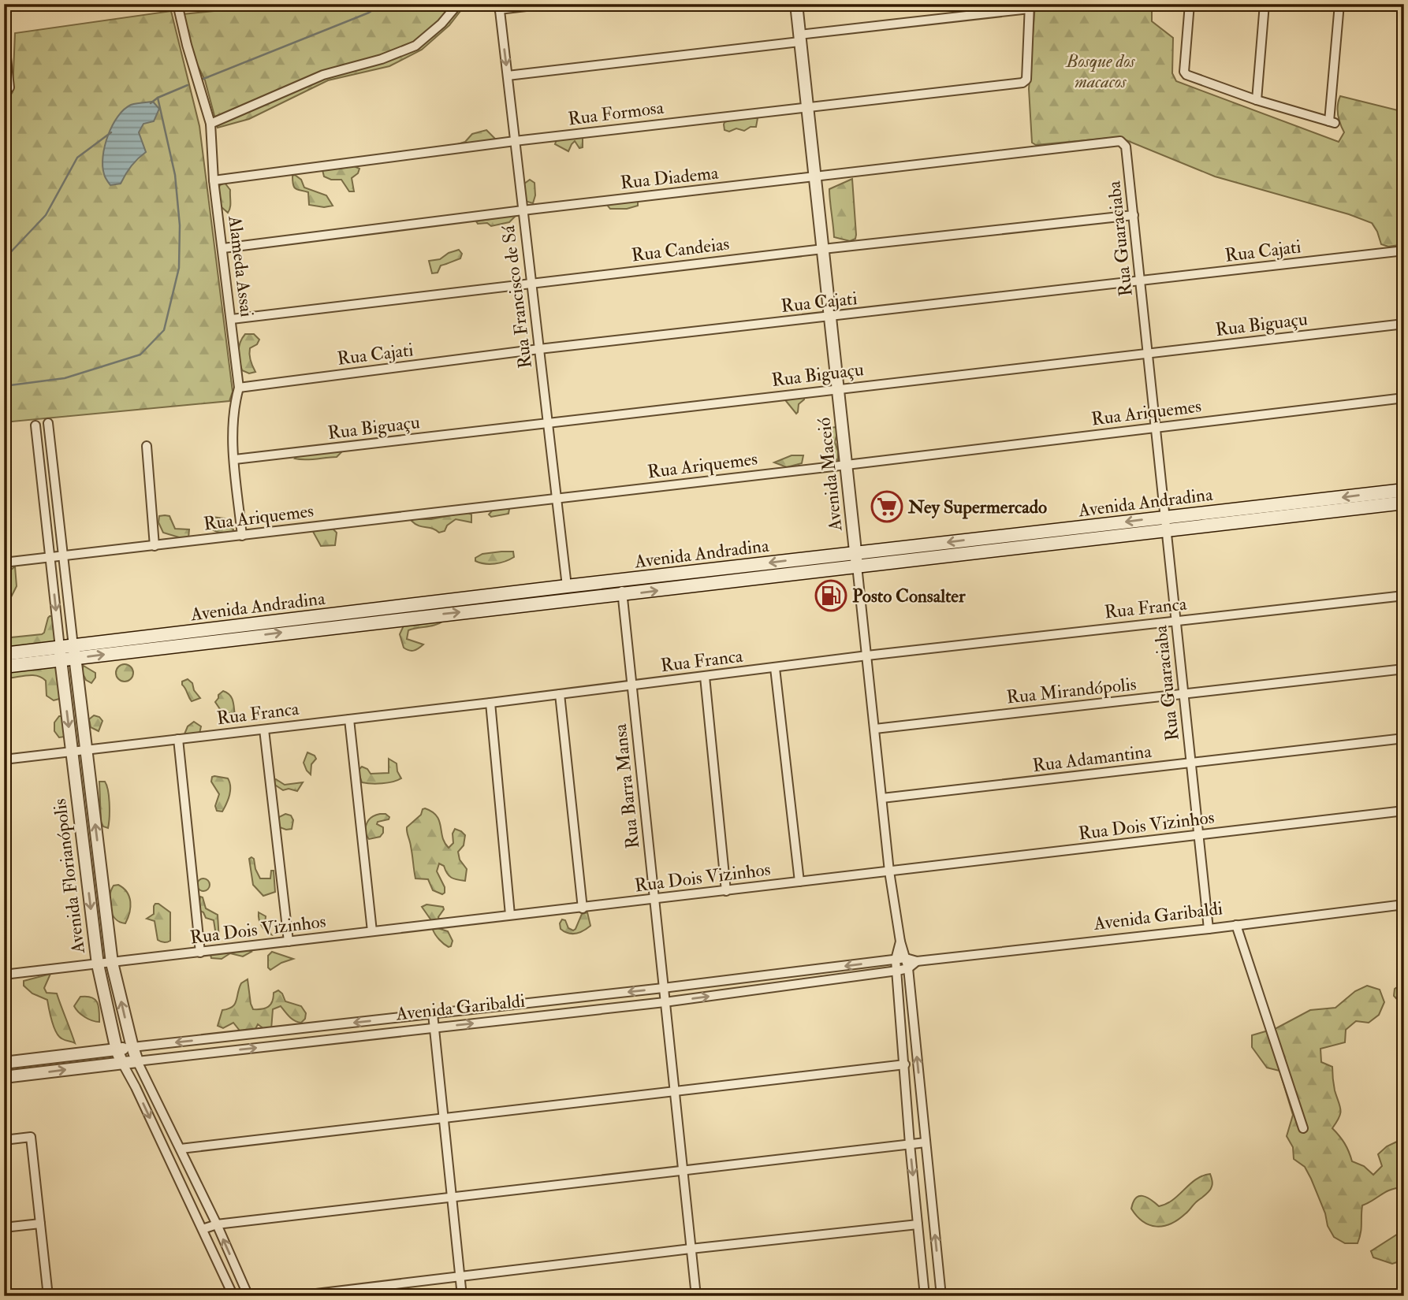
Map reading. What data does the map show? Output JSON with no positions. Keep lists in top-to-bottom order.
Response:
{
  "streets": {
    "main road": ["Avenida Andradina"],
    "street": [
      "Rua Formosa",
      "Rua Diadema",
      "Rua Guaraciaba",
      "Rua Candeias",
      "Rua Cajati",
      "Alameda Assai",
      "Rua Francisco de Sá",
      "Rua Biguaçu",
      "Rua Ariquemes",
      "Avenida Maceió",
      "Rua Franca",
      "Rua Mirandópolis",
      "Rua Adamantina",
      "Rua Barra Mansa",
      "Rua Dois Vizinhos",
      "Avenida Florianópolis",
      "Avenida Garibaldi"
    ]
  },
  "crossings": [
    ["Rua Formosa", "Alameda Assai"],
    ["Rua Formosa", "Rua Francisco de Sá"],
    ["Rua Formosa", "Avenida Maceió"],
    ["Rua Diadema", "Rua Guaraciaba"],
    ["Rua Diadema", "Alameda Assai"],
    ["Rua Diadema", "Rua Francisco de Sá"],
    ["Rua Diadema", "Avenida Maceió"],
    ["Rua Guaraciaba", "Rua Candeias"],
    ["Rua Guaraciaba", "Rua Cajati"],
    ["Rua Guaraciaba", "Rua Biguaçu"],
    ["Rua Guaraciaba", "Rua Ariquemes"],
    ["Rua Guaraciaba", "Avenida Andradina"],
    ["Rua Guaraciaba", "Rua Franca"],
    ["Rua Guaraciaba", "Rua Mirandópolis"],
    ["Rua Guaraciaba", "Rua Adamantina"],
    ["Rua Guaraciaba", "Rua Dois Vizinhos"],
    ["Rua Guaraciaba", "Avenida Garibaldi"],
    ["Rua Candeias", "Alameda Assai"],
    ["Rua Candeias", "Rua Francisco de Sá"],
    ["Rua Candeias", "Avenida Maceió"],
    ["Rua Cajati", "Alameda Assai"],
    ["Rua Cajati", "Rua Francisco de Sá"],
    ["Rua Cajati", "Avenida Maceió"],
    ["Alameda Assai", "Rua Biguaçu"],
    ["Alameda Assai", "Rua Ariquemes"],
    ["Rua Francisco de Sá", "Rua Biguaçu"],
    ["Rua Francisco de Sá", "Rua Ariquemes"],
    ["Rua Francisco de Sá", "Avenida Andradina"],
    ["Rua Biguaçu", "Avenida Maceió"],
    ["Rua Ariquemes", "Avenida Maceió"],
    ["Rua Ariquemes", "Avenida Florianópolis"],
    ["Avenida Maceió", "Avenida Andradina"],
    ["Avenida Maceió", "Rua Franca"],
    ["Avenida Maceió", "Rua Mirandópolis"],
    ["Avenida Maceió", "Rua Adamantina"],
    ["Avenida Maceió", "Rua Dois Vizinhos"],
    ["Avenida Maceió", "Avenida Garibaldi"],
    ["Avenida Andradina", "Rua Barra Mansa"],
    ["Avenida Andradina", "Avenida Florianópolis"],
    ["Rua Franca", "Rua Barra Mansa"],
    ["Rua Franca", "Avenida Florianópolis"],
    ["Rua Barra Mansa", "Rua Dois Vizinhos"],
    ["Rua Barra Mansa", "Avenida Garibaldi"],
    ["Rua Dois Vizinhos", "Avenida Florianópolis"],
    ["Avenida Florianópolis", "Avenida Garibaldi"]
  ],
  "parks": ["Bosque dos macacos"],
  "places": {
    "supermarket": ["Ney Supermercado"],
    "fuel station": ["Posto Consalter"]
  }
}
